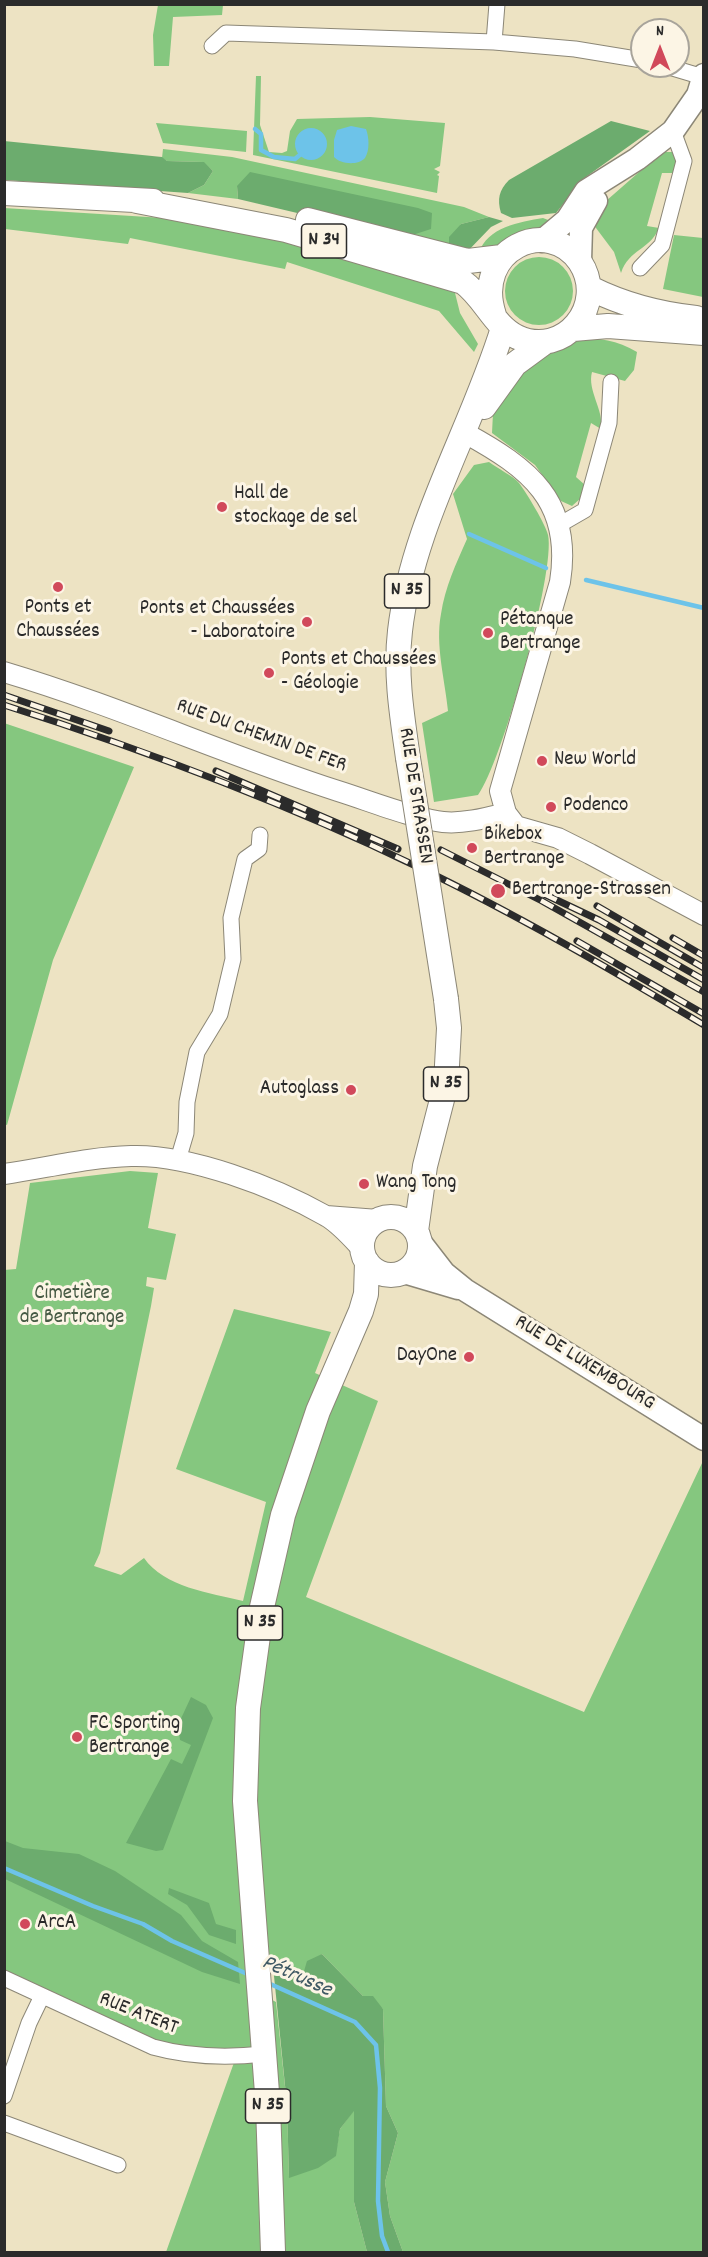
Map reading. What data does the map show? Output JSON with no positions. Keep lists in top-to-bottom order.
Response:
{
  "streets": {
    "main road": [
      "N 34",
      "N 35",
      "RUE DE STRASSEN",
      "RUE DE LUXEMBOURG"
    ],
    "street": ["RUE DU CHEMIN DE FER", "RUE ATERT"]
  },
  "crossings": [
    ["N 34", "RUE DE STRASSEN"],
    ["N 35", "RUE DE STRASSEN"],
    ["N 35", "RUE DE LUXEMBOURG"],
    ["N 35", "RUE ATERT"],
    ["RUE DE STRASSEN", "RUE DE LUXEMBOURG"]
  ],
  "water": ["Pétrusse"],
  "parks": ["Cimetière de Bertrange"],
  "places": [
    "Hall de stockage de sel",
    "Ponts et Chaussées",
    "Ponts et Chaussées - Laboratoire",
    "Pétanque Bertrange",
    "Ponts et Chaussées - Géologie",
    "New World",
    "Podenco",
    "Bikebox Bertrange",
    "Bertrange-Strassen",
    "Autoglass",
    "Wang Tong",
    "DayOne",
    "FC Sporting Bertrange",
    "ArcA"
  ],
  "north": "top"
}
